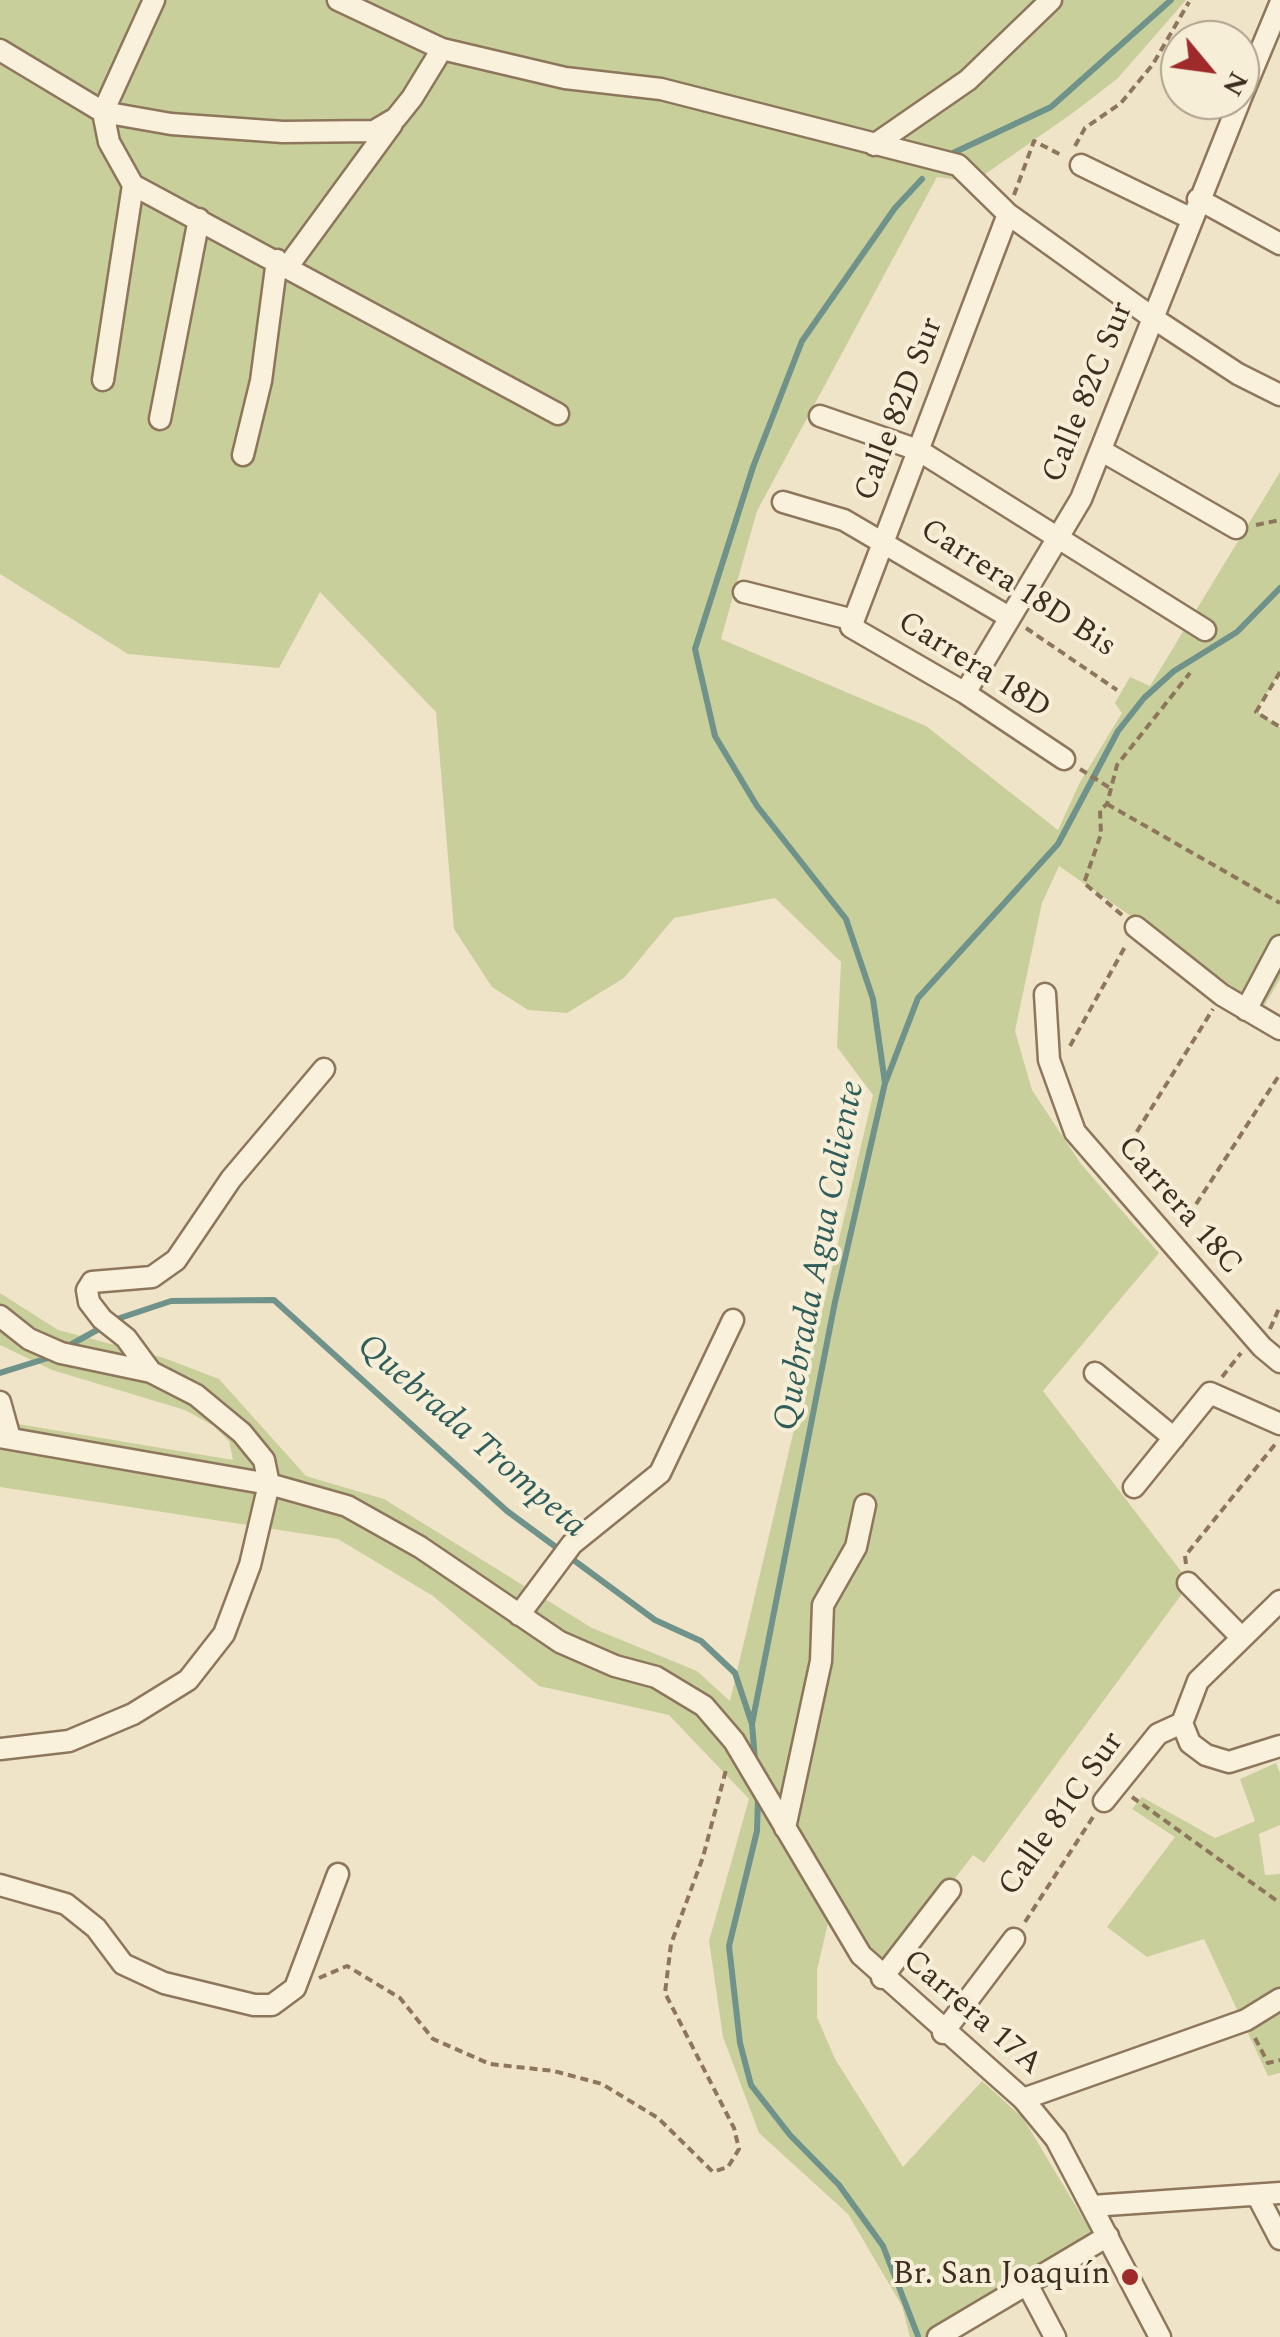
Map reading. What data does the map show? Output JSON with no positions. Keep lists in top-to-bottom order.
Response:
{
  "streets": {
    "street": [
      "Calle 82C Sur",
      "Calle 82D Sur",
      "Carrera 18D Bis",
      "Carrera 18D",
      "Carrera 18C",
      "Calle 81C Sur",
      "Carrera 17A"
    ]
  },
  "crossings": [
    ["Calle 82C Sur", "Carrera 18D Bis"],
    ["Calle 82C Sur", "Carrera 18D"],
    ["Calle 82D Sur", "Carrera 18D Bis"],
    ["Calle 82D Sur", "Carrera 18D"],
    ["Calle 81C Sur", "Carrera 17A"]
  ],
  "water": ["Quebrada Agua Caliente", "Quebrada Trompeta"],
  "places": ["Br. San Joaquín"],
  "north": "bottom right"
}
